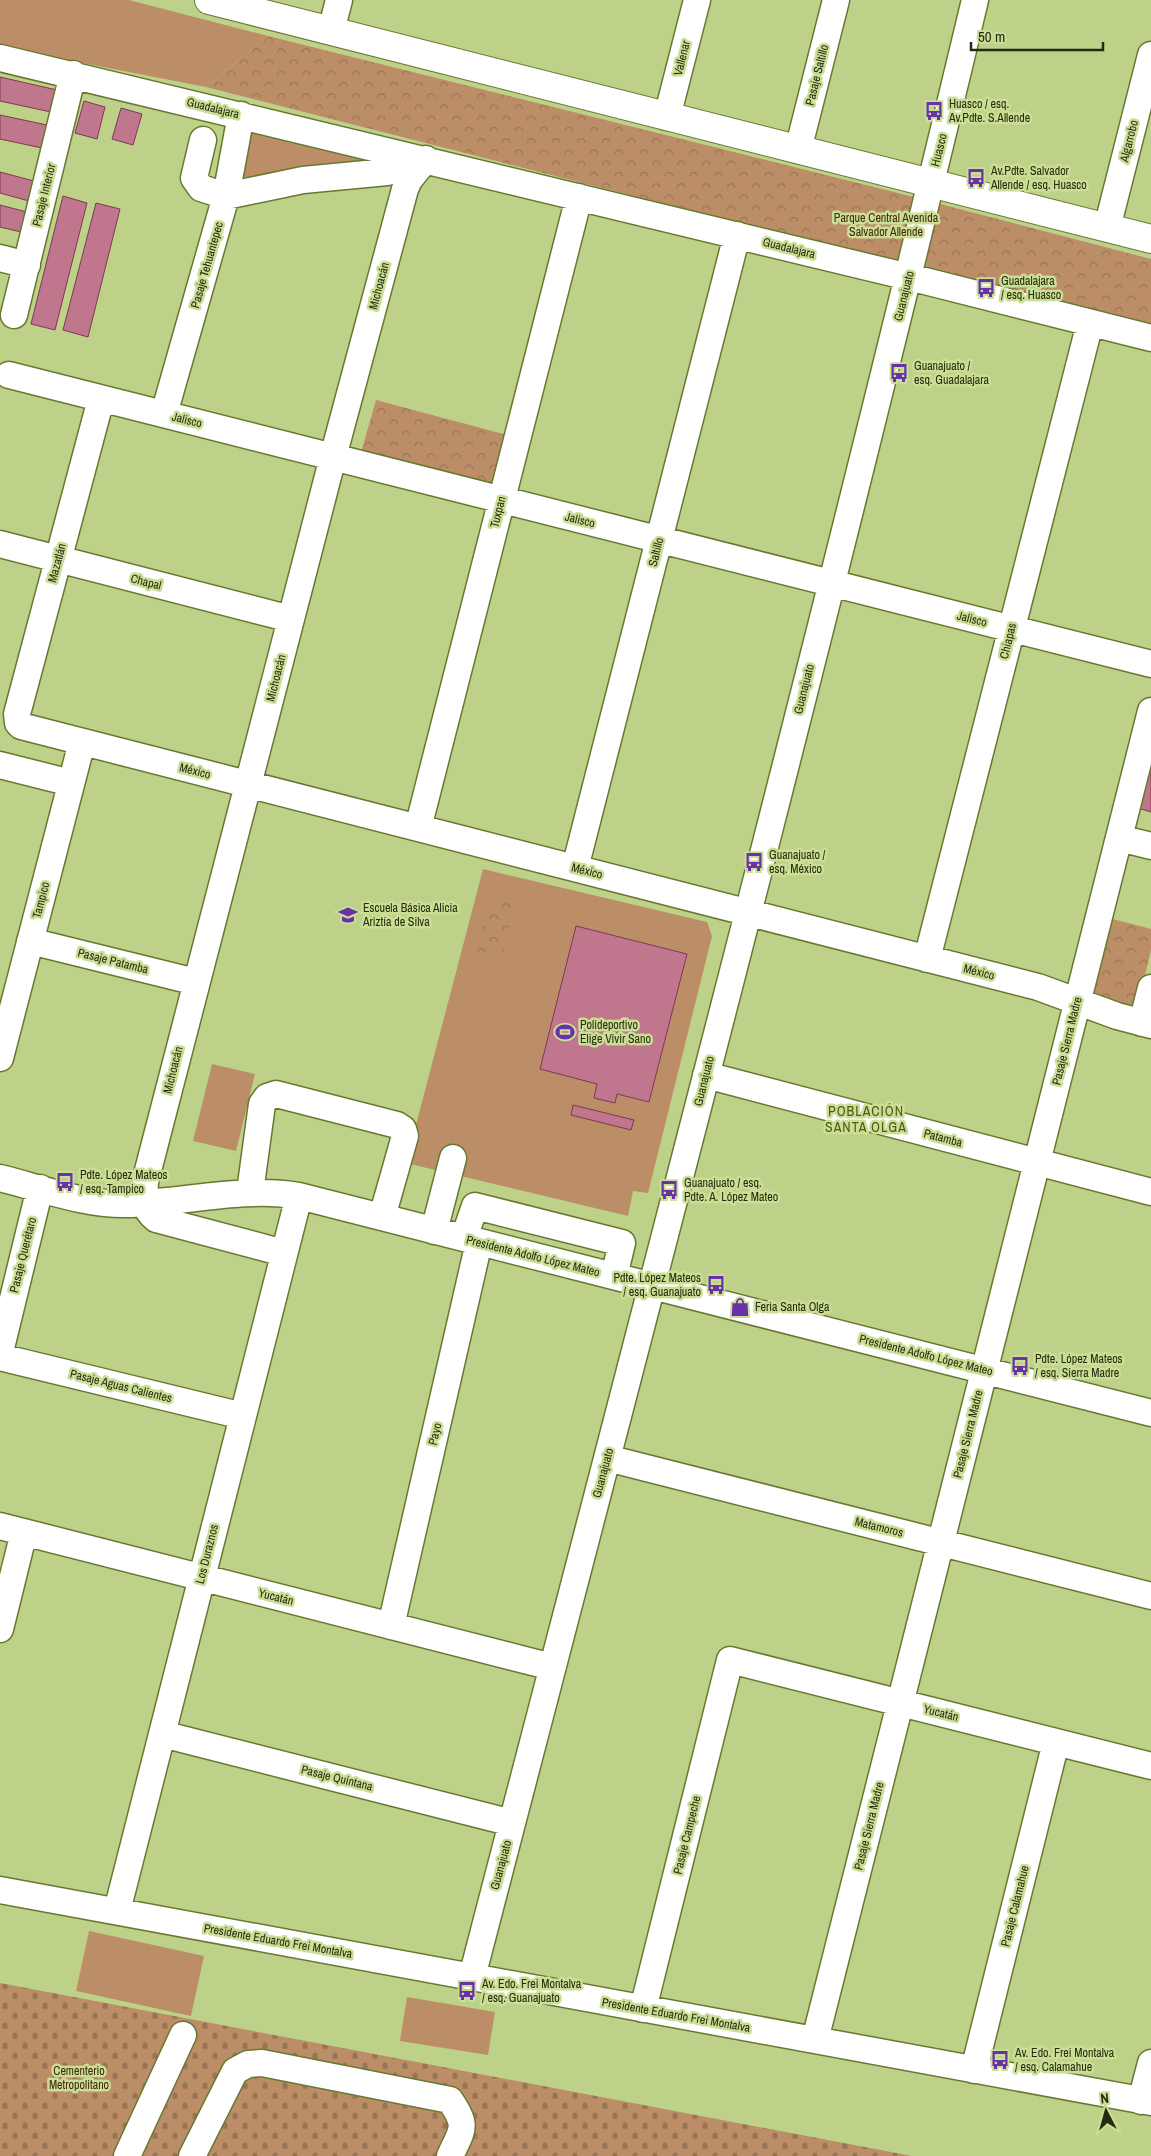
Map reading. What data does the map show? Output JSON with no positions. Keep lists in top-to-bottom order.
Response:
{
  "streets": {
    "street": [
      "Vallenar",
      "Pasaje Saltillo",
      "Guadalajara",
      "Algarrobo",
      "Huasco",
      "Pasaje Interior",
      "Pasaje Tehuantepec",
      "Michoacán",
      "Guanajuato",
      "Jalisco",
      "Tuxpan",
      "Saltillo",
      "Mazatlán",
      "Chapal",
      "Chiapas",
      "México",
      "Tampico",
      "Pasaje Patamba",
      "Pasaje Sierra Madre",
      "Patamba",
      "Pasaje Querétaro",
      "Presidente Adolfo López Mateo",
      "Pasaje Aguas Calientes",
      "Payo",
      "Matamoros",
      "Los Duraznos",
      "Yucatán",
      "Pasaje Quintana",
      "Pasaje Campeche",
      "Pasaje Calamahue",
      "Presidente Eduardo Frei Montalva"
    ]
  },
  "crossings": [
    ["Guadalajara", "Pasaje Interior"],
    ["Guadalajara", "Pasaje Tehuantepec"],
    ["Guadalajara", "Michoacán"],
    ["Guadalajara", "Guanajuato"],
    ["Guadalajara", "Tuxpan"],
    ["Guadalajara", "Saltillo"],
    ["Guadalajara", "Chiapas"],
    ["Huasco", "Guanajuato"],
    ["Pasaje Tehuantepec", "Jalisco"],
    ["Michoacán", "Jalisco"],
    ["Michoacán", "Chapal"],
    ["Michoacán", "México"],
    ["Michoacán", "Pasaje Patamba"],
    ["Michoacán", "Presidente Adolfo López Mateo"],
    ["Guanajuato", "Jalisco"],
    ["Guanajuato", "México"],
    ["Guanajuato", "Patamba"],
    ["Guanajuato", "Presidente Adolfo López Mateo"],
    ["Guanajuato", "Matamoros"],
    ["Guanajuato", "Yucatán"],
    ["Guanajuato", "Pasaje Quintana"],
    ["Guanajuato", "Presidente Eduardo Frei Montalva"],
    ["Jalisco", "Tuxpan"],
    ["Jalisco", "Saltillo"],
    ["Jalisco", "Mazatlán"],
    ["Jalisco", "Chiapas"],
    ["Tuxpan", "México"],
    ["Saltillo", "México"],
    ["Mazatlán", "Chapal"],
    ["Mazatlán", "México"],
    ["Chiapas", "México"],
    ["México", "Tampico"],
    ["México", "Pasaje Sierra Madre"],
    ["Tampico", "Pasaje Patamba"],
    ["Pasaje Sierra Madre", "Patamba"],
    ["Pasaje Sierra Madre", "Presidente Adolfo López Mateo"],
    ["Pasaje Sierra Madre", "Matamoros"],
    ["Pasaje Sierra Madre", "Yucatán"],
    ["Pasaje Sierra Madre", "Presidente Eduardo Frei Montalva"],
    ["Pasaje Querétaro", "Presidente Adolfo López Mateo"],
    ["Presidente Adolfo López Mateo", "Payo"],
    ["Presidente Adolfo López Mateo", "Los Duraznos"],
    ["Pasaje Aguas Calientes", "Los Duraznos"],
    ["Payo", "Yucatán"],
    ["Los Duraznos", "Yucatán"],
    ["Los Duraznos", "Pasaje Quintana"],
    ["Los Duraznos", "Presidente Eduardo Frei Montalva"],
    ["Yucatán", "Pasaje Campeche"],
    ["Yucatán", "Pasaje Calamahue"],
    ["Pasaje Campeche", "Presidente Eduardo Frei Montalva"],
    ["Pasaje Calamahue", "Presidente Eduardo Frei Montalva"]
  ],
  "districts": ["POBLACIÓN SANTA OLGA"],
  "parks": ["Parque Central Avenida Salvador Allende", "Cementerio Metropolitano"],
  "places": {
    "bus stop": [
      "Huasco / esq. Av.Pdte. S.Allende",
      "Av.Pdte. Salvador Allende / esq. Huasco",
      "Guadalajara / esq. Huasco",
      "Guanajuato / esq. Guadalajara",
      "Guanajuato / esq. México",
      "Pdte. López Mateos / esq. Tampico",
      "Guanajuato / esq. Pdte. A. López Mateo",
      "Pdte. López Mateos / esq. Guanajuato",
      "Pdte. López Mateos / esq. Sierra Madre",
      "Av. Edo. Frei Montalva / esq. Guanajuato",
      "Av. Edo. Frei Montalva / esq. Calamahue"
    ],
    "school or university": ["Escuela Básica Alicia Ariztía de Silva"],
    "sports": ["Polideportivo Elige Vivir Sano"],
    "shop": ["Feria Santa Olga"]
  },
  "scale_bar": "50 m",
  "north": "top"
}
